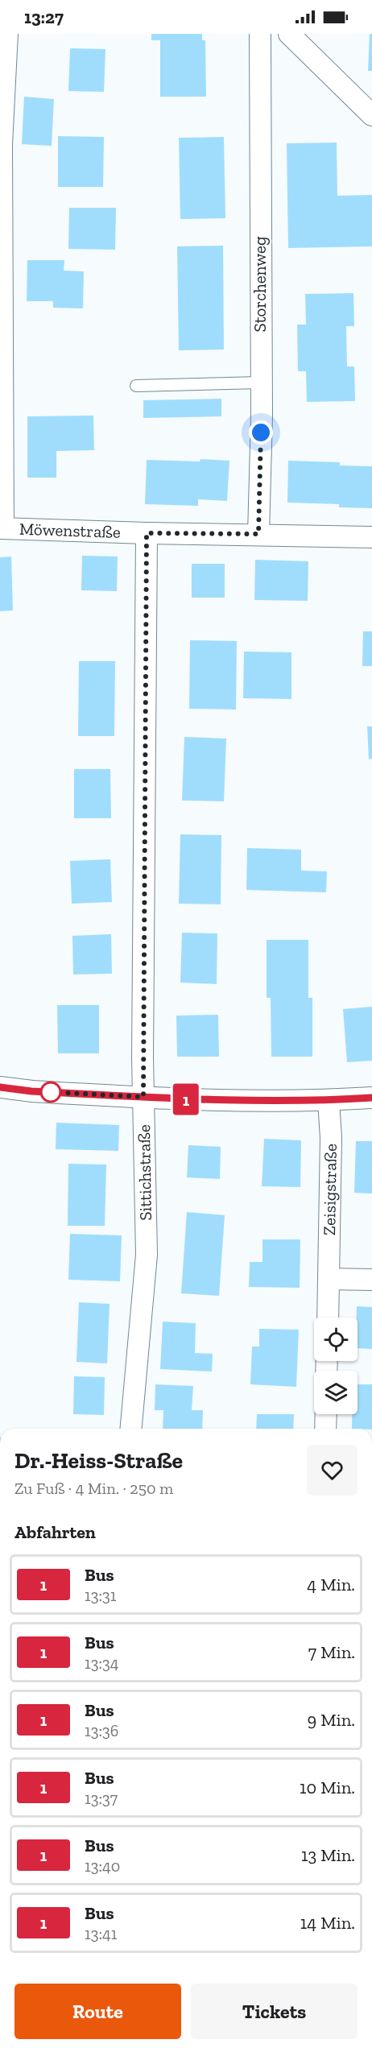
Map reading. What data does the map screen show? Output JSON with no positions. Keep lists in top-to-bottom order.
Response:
{
  "streets": {
    "street": [
      "Storchenweg",
      "Möwenstraße",
      "Sittichstraße",
      "Zeisigstraße"
    ]
  },
  "crossings": [
    ["Storchenweg", "Möwenstraße"],
    ["Möwenstraße", "Sittichstraße"]
  ],
  "lines": ["bus line 1"],
  "page": {
    "status": "13:27",
    "on_map": "1",
    "heading": [
      ["Dr.-Heiss-Straße", "Zu Fuß · 4 Min. · 250 m"],
      "Abfahrten"
    ],
    "list": [
      {
        "mark": "1",
        "name": "Bus",
        "note": "13:31",
        "value": "4 Min."
      },
      {
        "mark": "1",
        "name": "Bus",
        "note": "13:34",
        "value": "7 Min."
      },
      {
        "mark": "1",
        "name": "Bus",
        "note": "13:36",
        "value": "9 Min."
      },
      {
        "mark": "1",
        "name": "Bus",
        "note": "13:37",
        "value": "10 Min."
      },
      {
        "mark": "1",
        "name": "Bus",
        "note": "13:40",
        "value": "13 Min."
      },
      {
        "mark": "1",
        "name": "Bus",
        "note": "13:41",
        "value": "14 Min."
      }
    ],
    "buttons": ["Route", "Tickets"]
  }
}
